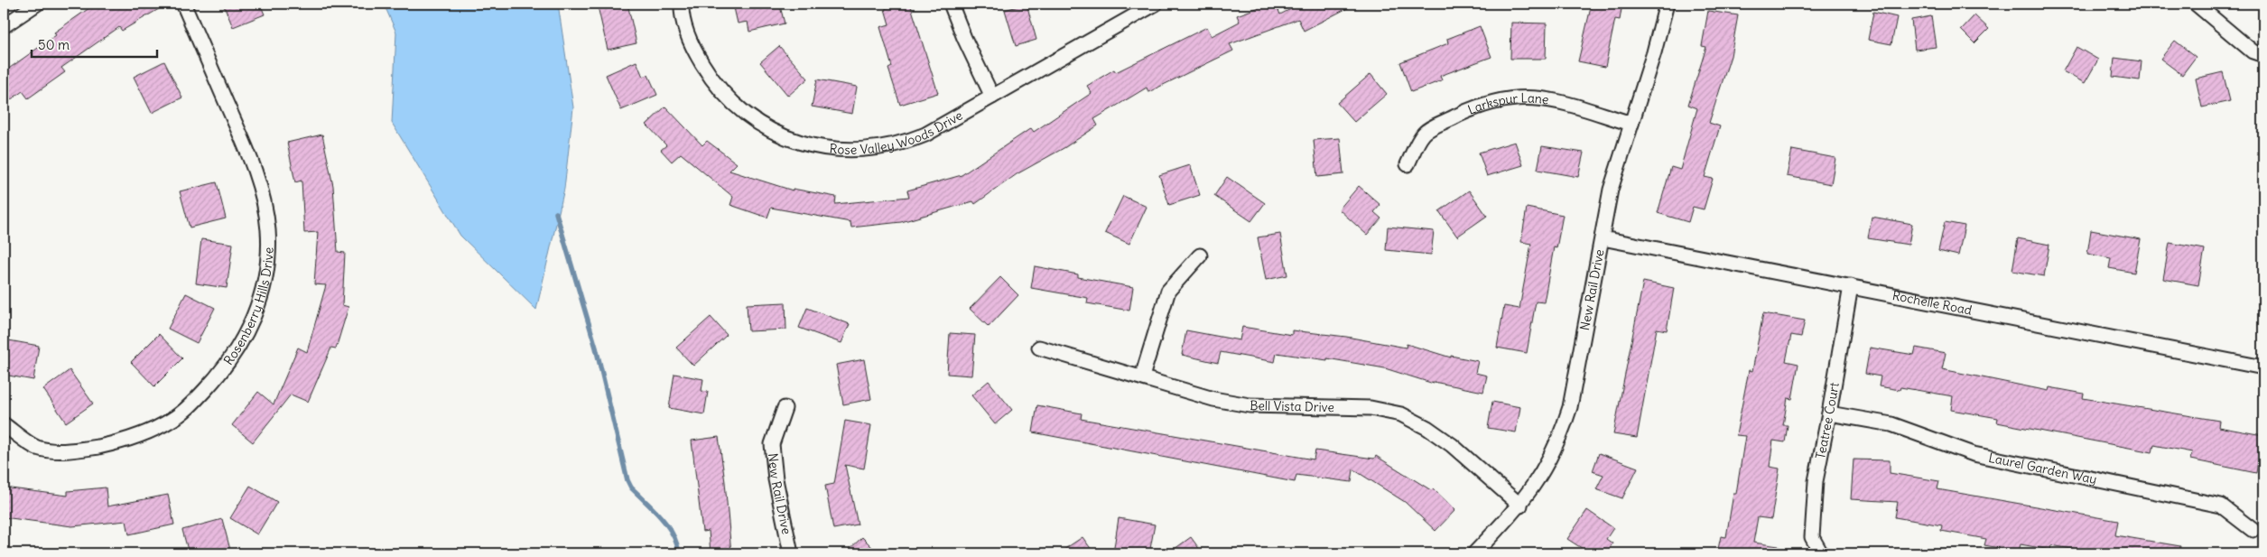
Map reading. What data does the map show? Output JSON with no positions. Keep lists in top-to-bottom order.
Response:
{
  "streets": {
    "street": [
      "Larkspur Lane",
      "Rose Valley Woods Drive",
      "New Rail Drive",
      "Rochelle Road",
      "Rosenberry Hills Drive",
      "Bell Vista Drive",
      "Teatree Court",
      "Laurel Garden Way"
    ]
  },
  "crossings": [
    ["Larkspur Lane", "New Rail Drive"],
    ["New Rail Drive", "Rochelle Road"],
    ["New Rail Drive", "Bell Vista Drive"],
    ["Rochelle Road", "Teatree Court"],
    ["Teatree Court", "Laurel Garden Way"]
  ],
  "scale_bar": "50 m"
}
